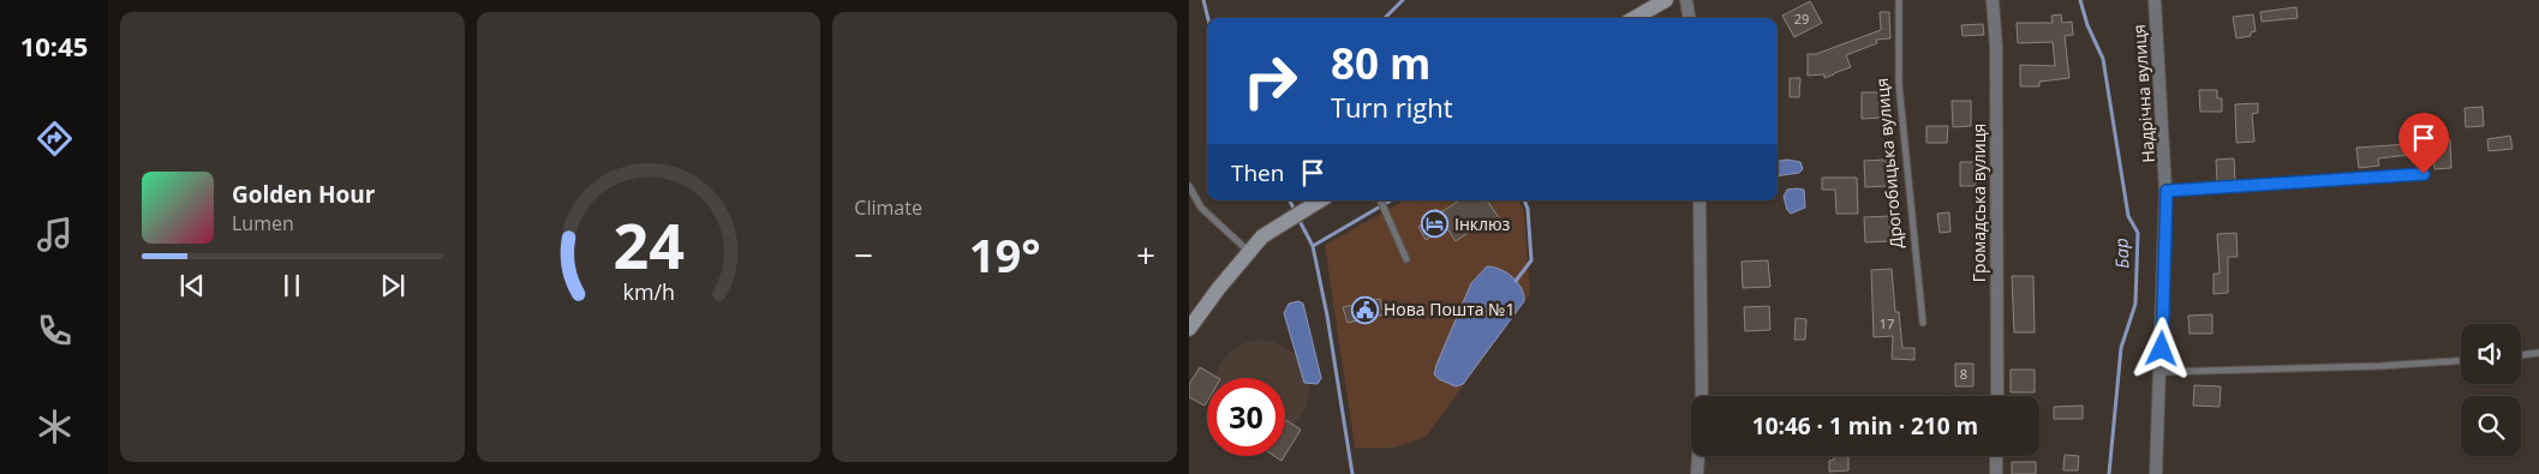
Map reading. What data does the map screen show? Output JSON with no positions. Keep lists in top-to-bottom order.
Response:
{
  "streets": {
    "street": ["Надрічна вулиця", "Громадська вулиця"],
    "lane": ["Дрогобицька вулиця"]
  },
  "water": ["Бар"],
  "places": {
    "hotel": ["Інклюз"],
    "public building": ["Нова Пошта №1"]
  },
  "house_numbers": ["29", "17", "8"],
  "page": {
    "tabs": "10:45",
    "tile": "Climate",
    "turn": ["80 m", "Turn right"],
    "then": "Then",
    "song": ["Golden Hour", "Lumen"],
    "heat": ["−", "19°", "+"],
    "limit": "30",
    "trip": "10:46 · 1 min · 210 m",
    "gauge": ["24", "km/h"]
  }
}
